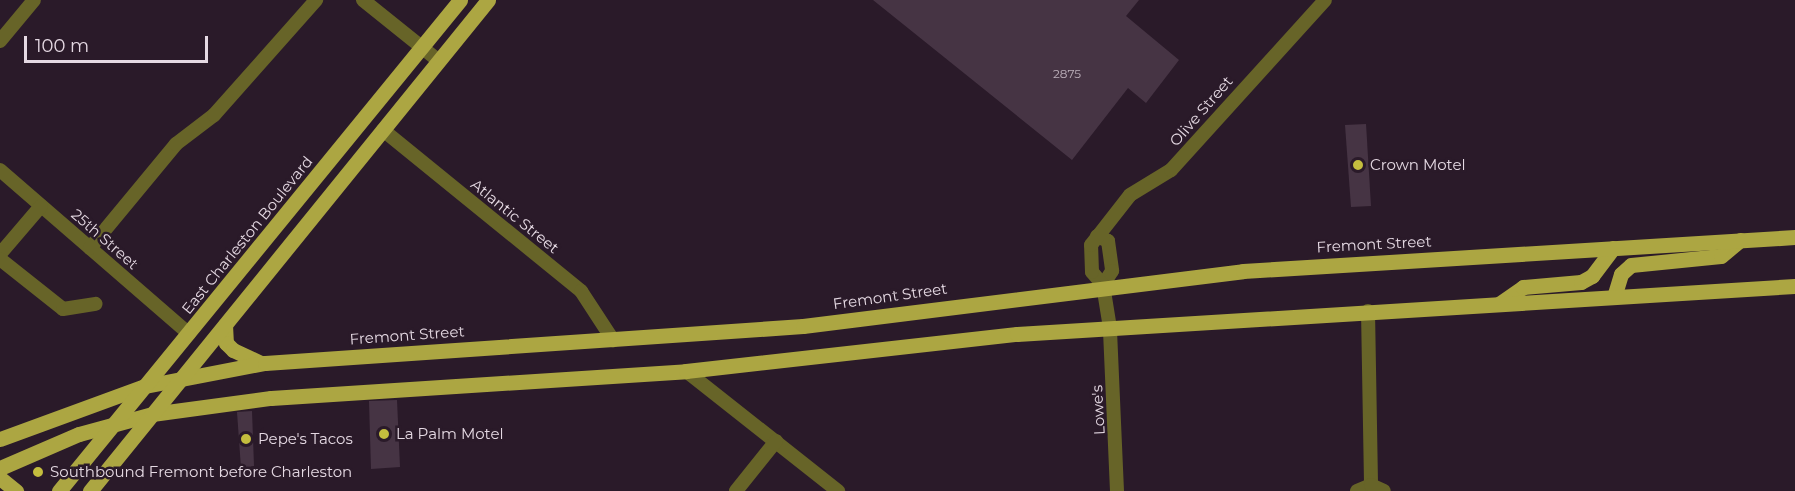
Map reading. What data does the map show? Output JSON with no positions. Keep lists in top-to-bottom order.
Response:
{
  "streets": {
    "main road": ["East Charleston Boulevard", "Fremont Street"],
    "street": [
      "Olive Street",
      "Atlantic Street",
      "25th Street",
      "Lowe's"
    ]
  },
  "crossings": [
    ["Olive Street", "Fremont Street"],
    ["Olive Street", "Lowe's"],
    ["Atlantic Street", "Fremont Street"],
    ["East Charleston Boulevard", "25th Street"],
    ["East Charleston Boulevard", "Fremont Street"]
  ],
  "places": [
    "Crown Motel",
    "La Palm Motel",
    "Pepe's Tacos",
    "Southbound Fremont before Charleston"
  ],
  "house_numbers": ["2875"],
  "scale_bar": "100 m"
}
